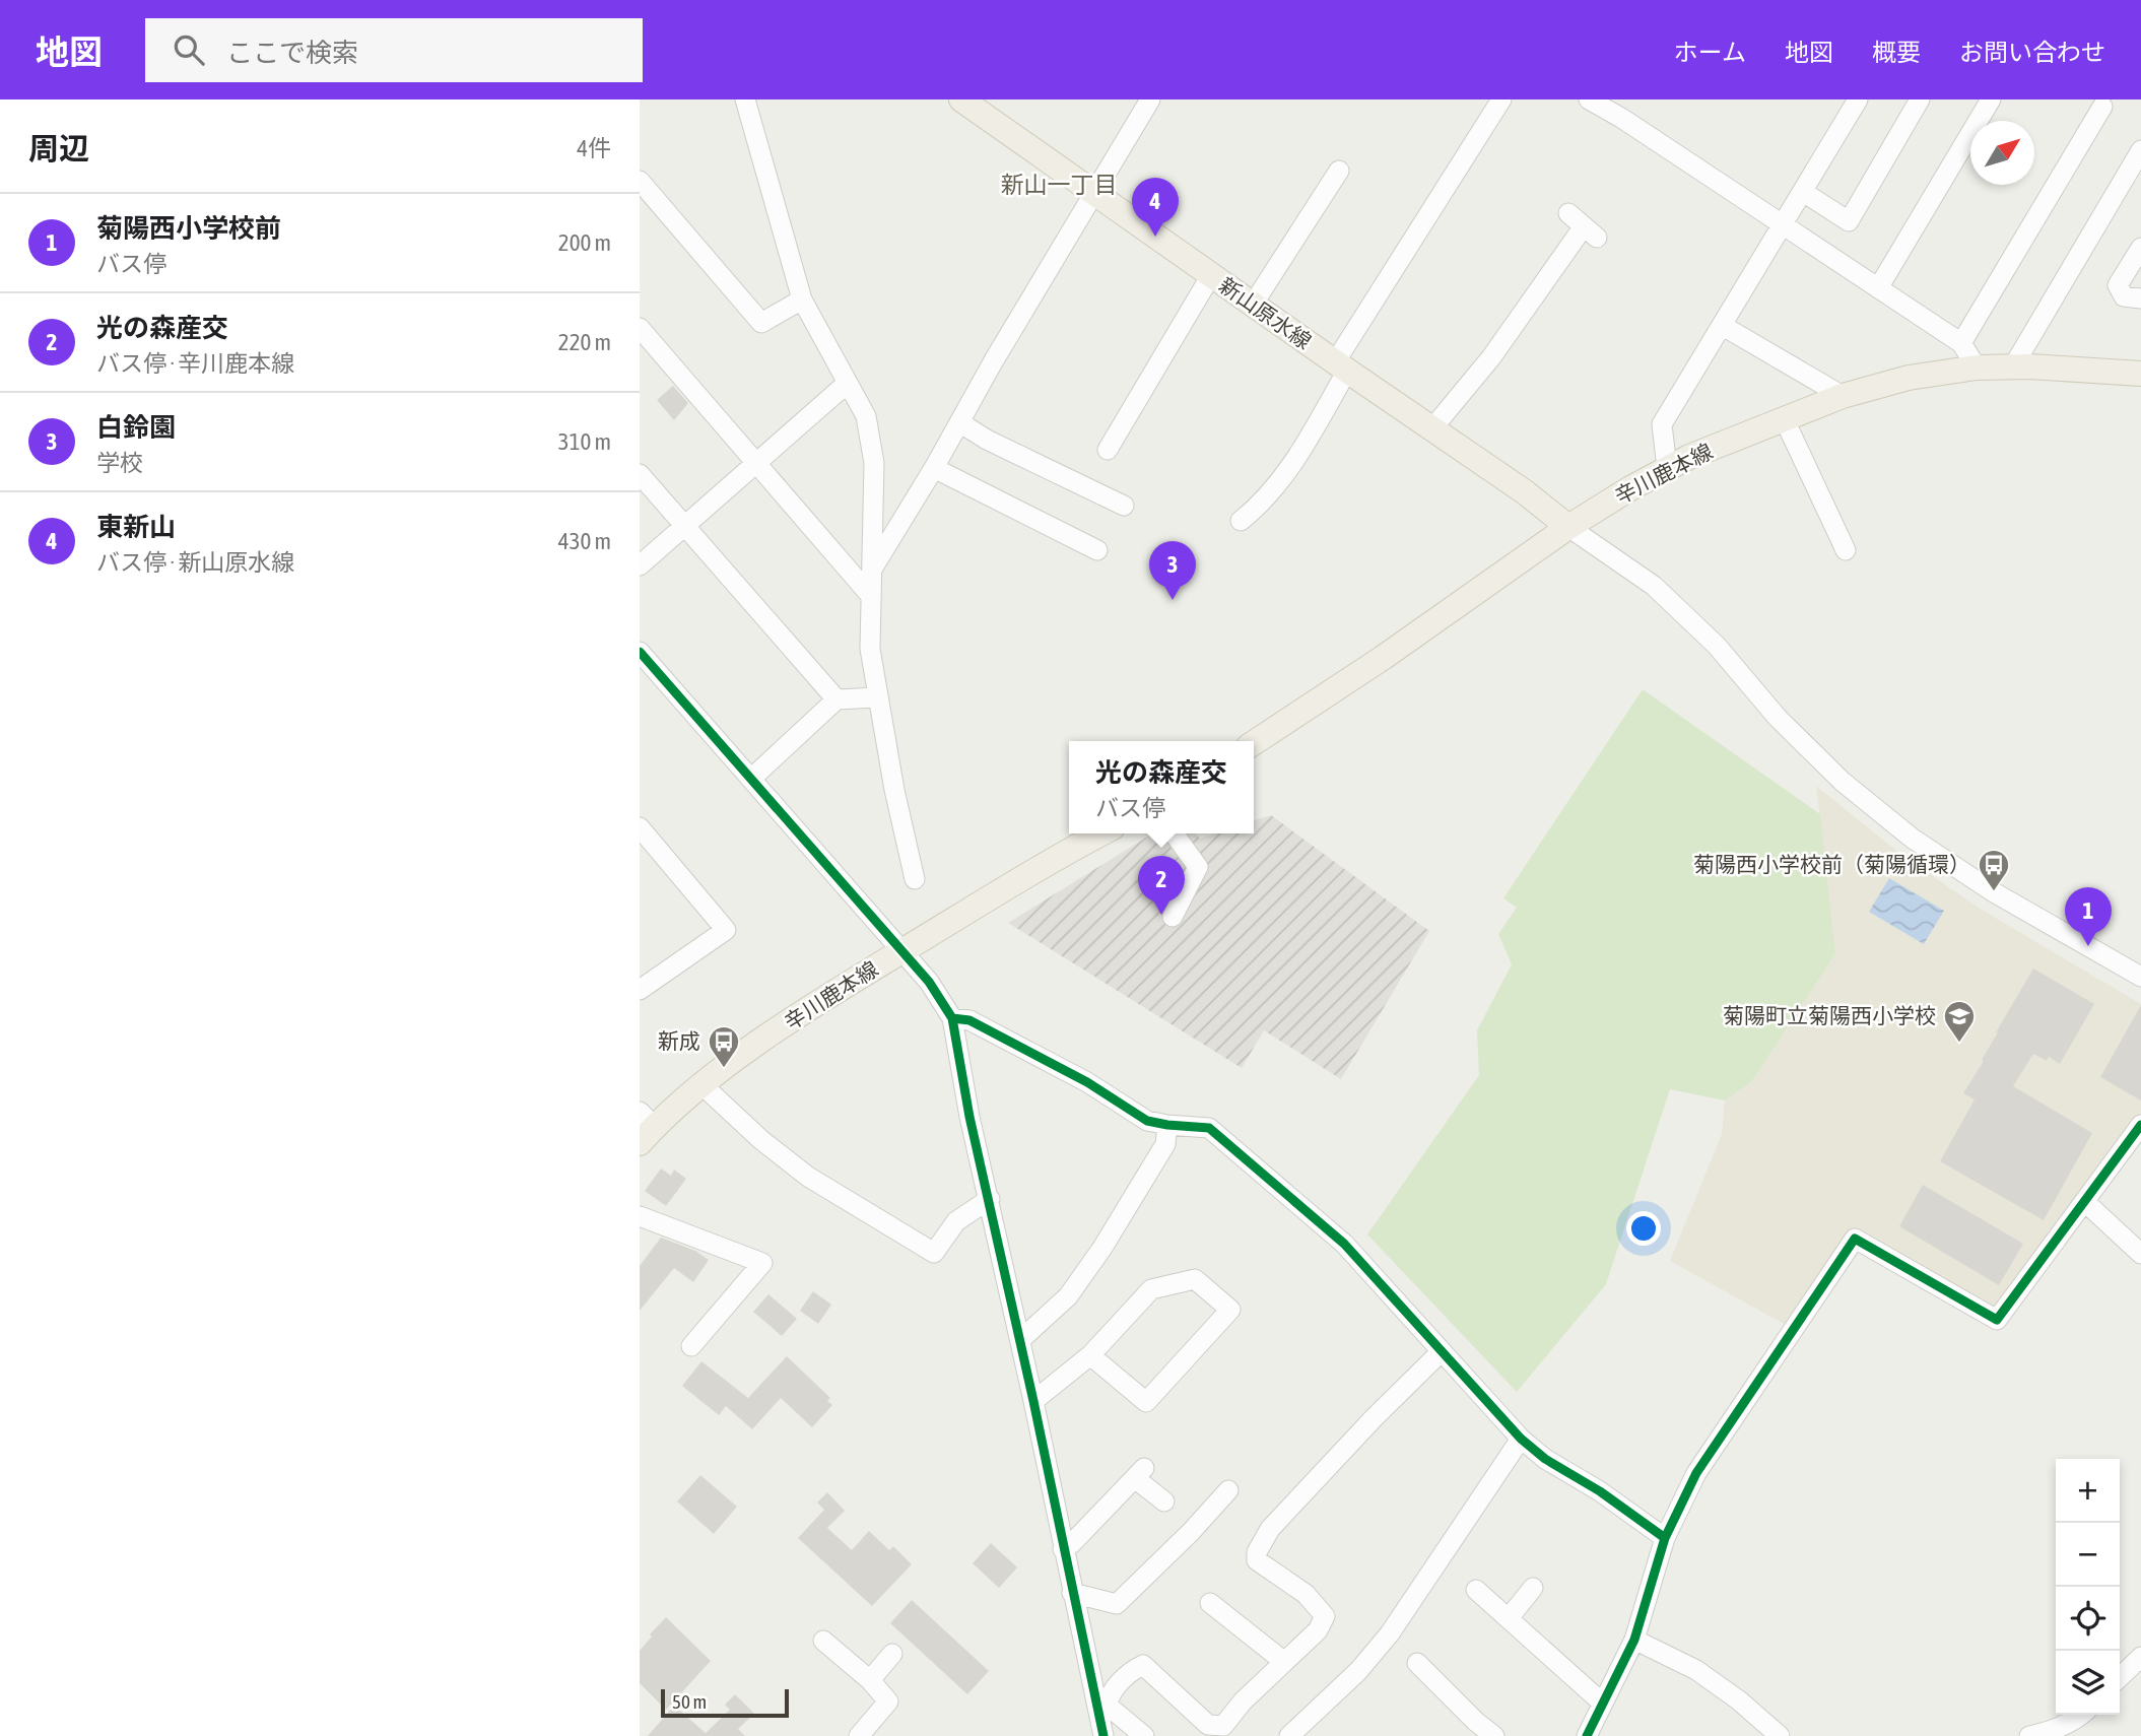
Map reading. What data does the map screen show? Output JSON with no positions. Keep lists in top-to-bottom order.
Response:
{
  "streets": {
    "main road": ["新山原水線", "辛川鹿本線"]
  },
  "crossings": [
    ["新山原水線", "辛川鹿本線"]
  ],
  "districts": ["新山一丁目"],
  "places": {
    "bus stop": ["菊陽西小学校前（菊陽循環）", "新成"],
    "school or university": ["菊陽町立菊陽西小学校"]
  },
  "scale_bar": "50 m",
  "north": "top right",
  "page": {
    "header": "地図",
    "search": "ここで検索",
    "nav": [
      "ホーム",
      "地図",
      "概要",
      "お問い合わせ"
    ],
    "heading": ["周辺", "4件"],
    "pins": [
      "4",
      "3",
      "2",
      "1"
    ],
    "list": [
      {
        "mark": "1",
        "name": "菊陽西小学校前",
        "note": "バス停",
        "value": "200 m"
      },
      {
        "mark": "2",
        "name": "光の森産交",
        "note": "バス停 · 辛川鹿本線",
        "value": "220 m"
      },
      {
        "mark": "3",
        "name": "白鈴園",
        "note": "学校",
        "value": "310 m"
      },
      {
        "mark": "4",
        "name": "東新山",
        "note": "バス停 · 新山原水線",
        "value": "430 m"
      }
    ],
    "popup": ["光の森産交", "バス停"],
    "map_buttons": ["+", "−"],
    "scale": "50 m"
  }
}
